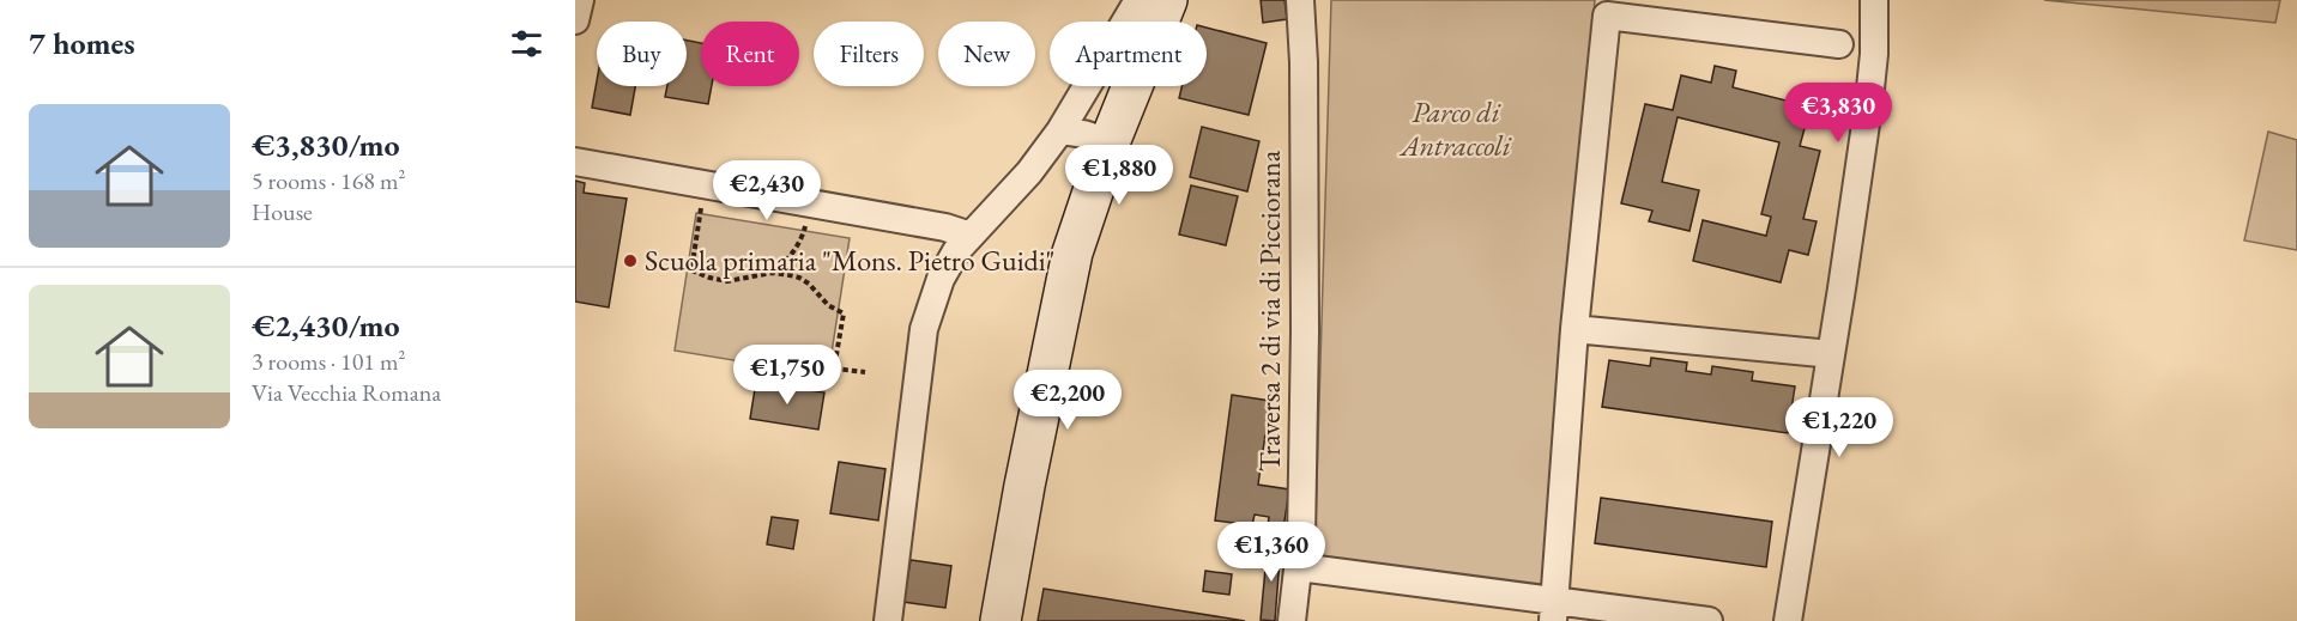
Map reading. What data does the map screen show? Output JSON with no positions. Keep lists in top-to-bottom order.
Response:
{
  "streets": {
    "street": ["Traversa 2 di via di Picciorana"]
  },
  "parks": ["Parco di Antraccoli"],
  "places": ["Scuola primaria \"Mons. Pietro Guidi\""],
  "page": {
    "heading": "7 homes",
    "chip": [
      "Buy",
      "Rent",
      "Filters",
      "New",
      "Apartment"
    ],
    "price": [
      "€3,830",
      "€1,880",
      "€2,430",
      "€1,750",
      "€2,200",
      "€1,220",
      "€1,360"
    ],
    "list": [
      {
        "name": "€3,830/mo",
        "note": "5 rooms · 168 m² · House"
      },
      {
        "name": "€2,430/mo",
        "note": "3 rooms · 101 m² · Via Vecchia Romana"
      }
    ]
  }
}
